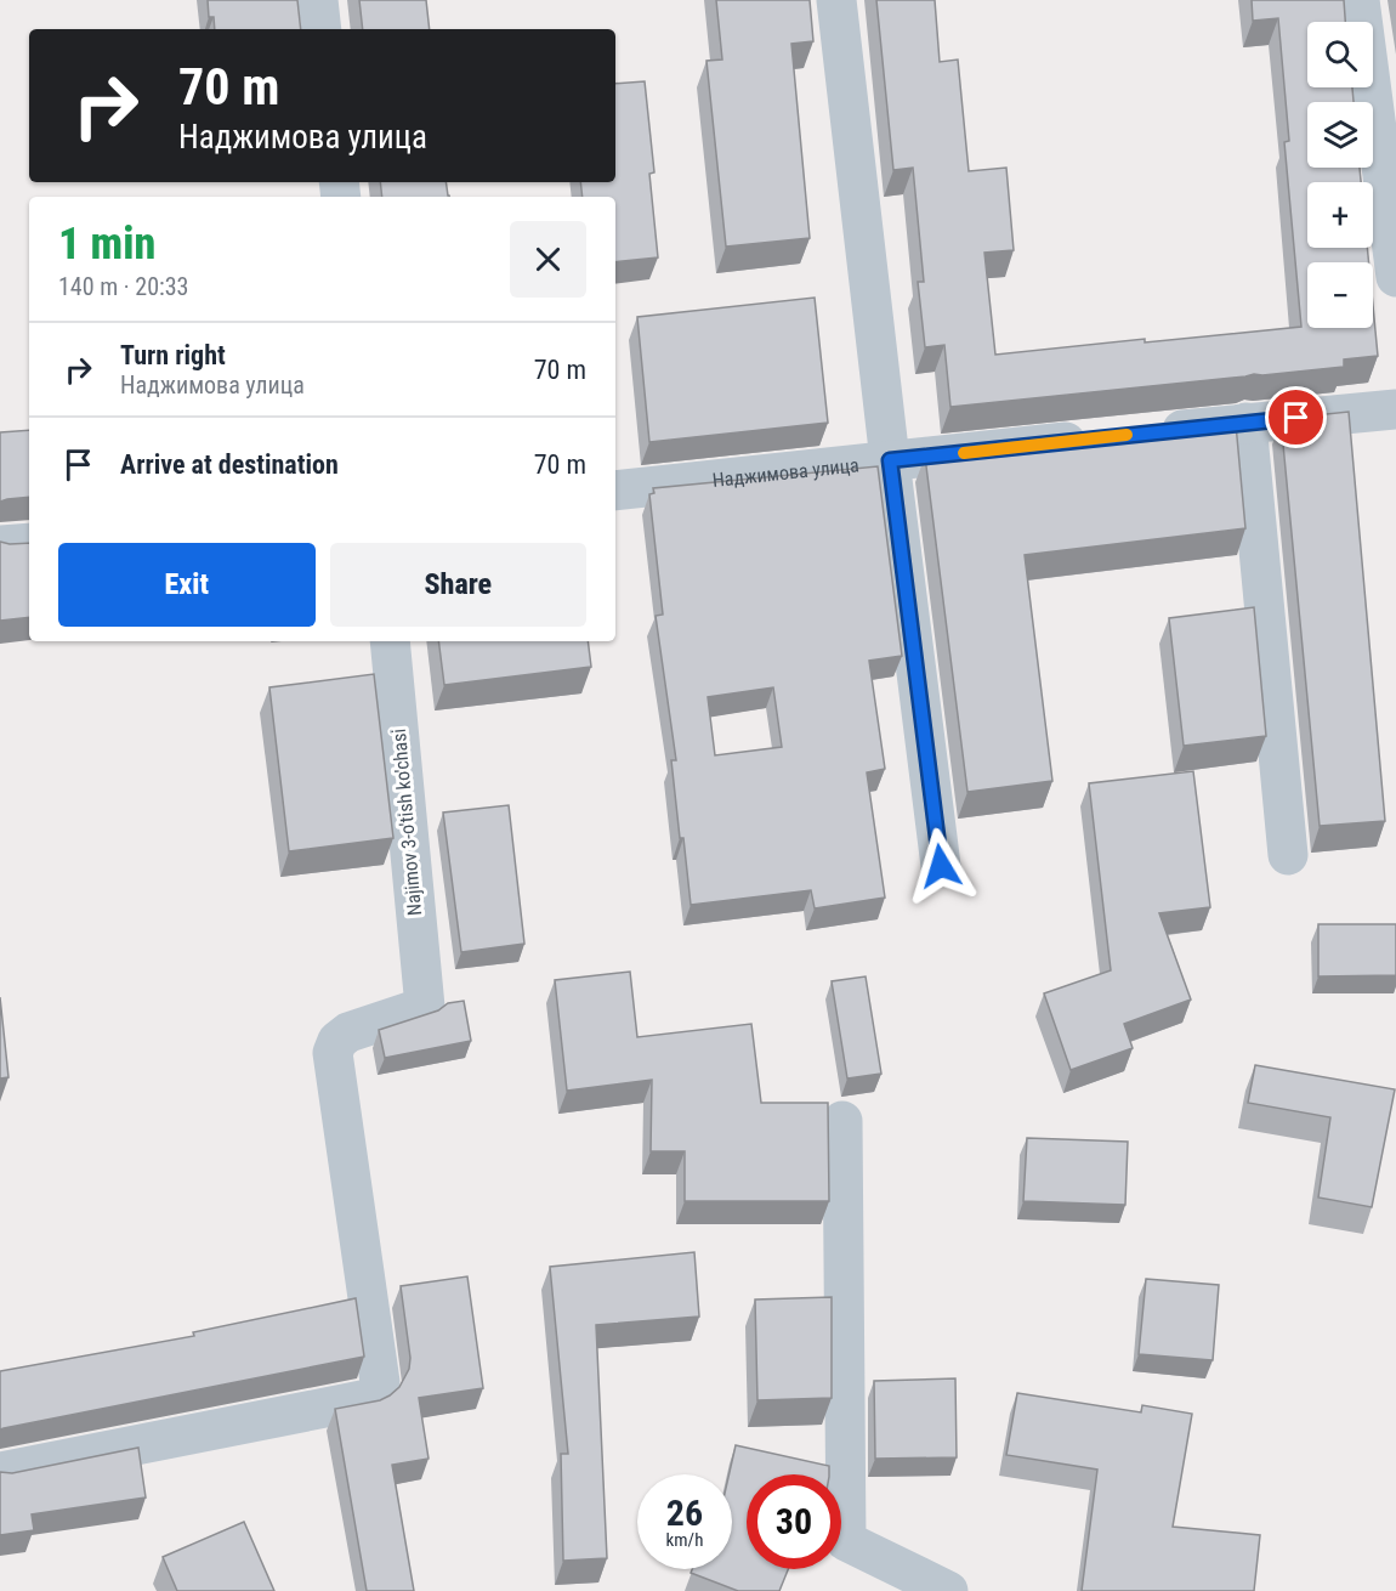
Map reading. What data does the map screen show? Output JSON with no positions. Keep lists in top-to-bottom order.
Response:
{
  "streets": {
    "street": ["Наджимова улица", "Najimov 3-o'tish ko'chasi"]
  },
  "page": {
    "map_buttons": ["+", "−"],
    "turn": ["70 m", "Наджимова улица"],
    "heading": ["1 min", "140 m · 20:33"],
    "list": [
      {
        "name": "Turn right",
        "note": "Наджимова улица",
        "value": "70 m"
      },
      {
        "name": "Arrive at destination",
        "value": "70 m"
      }
    ],
    "buttons": ["Exit", "Share"],
    "speed": "26 km/h",
    "limit": "30"
  }
}
